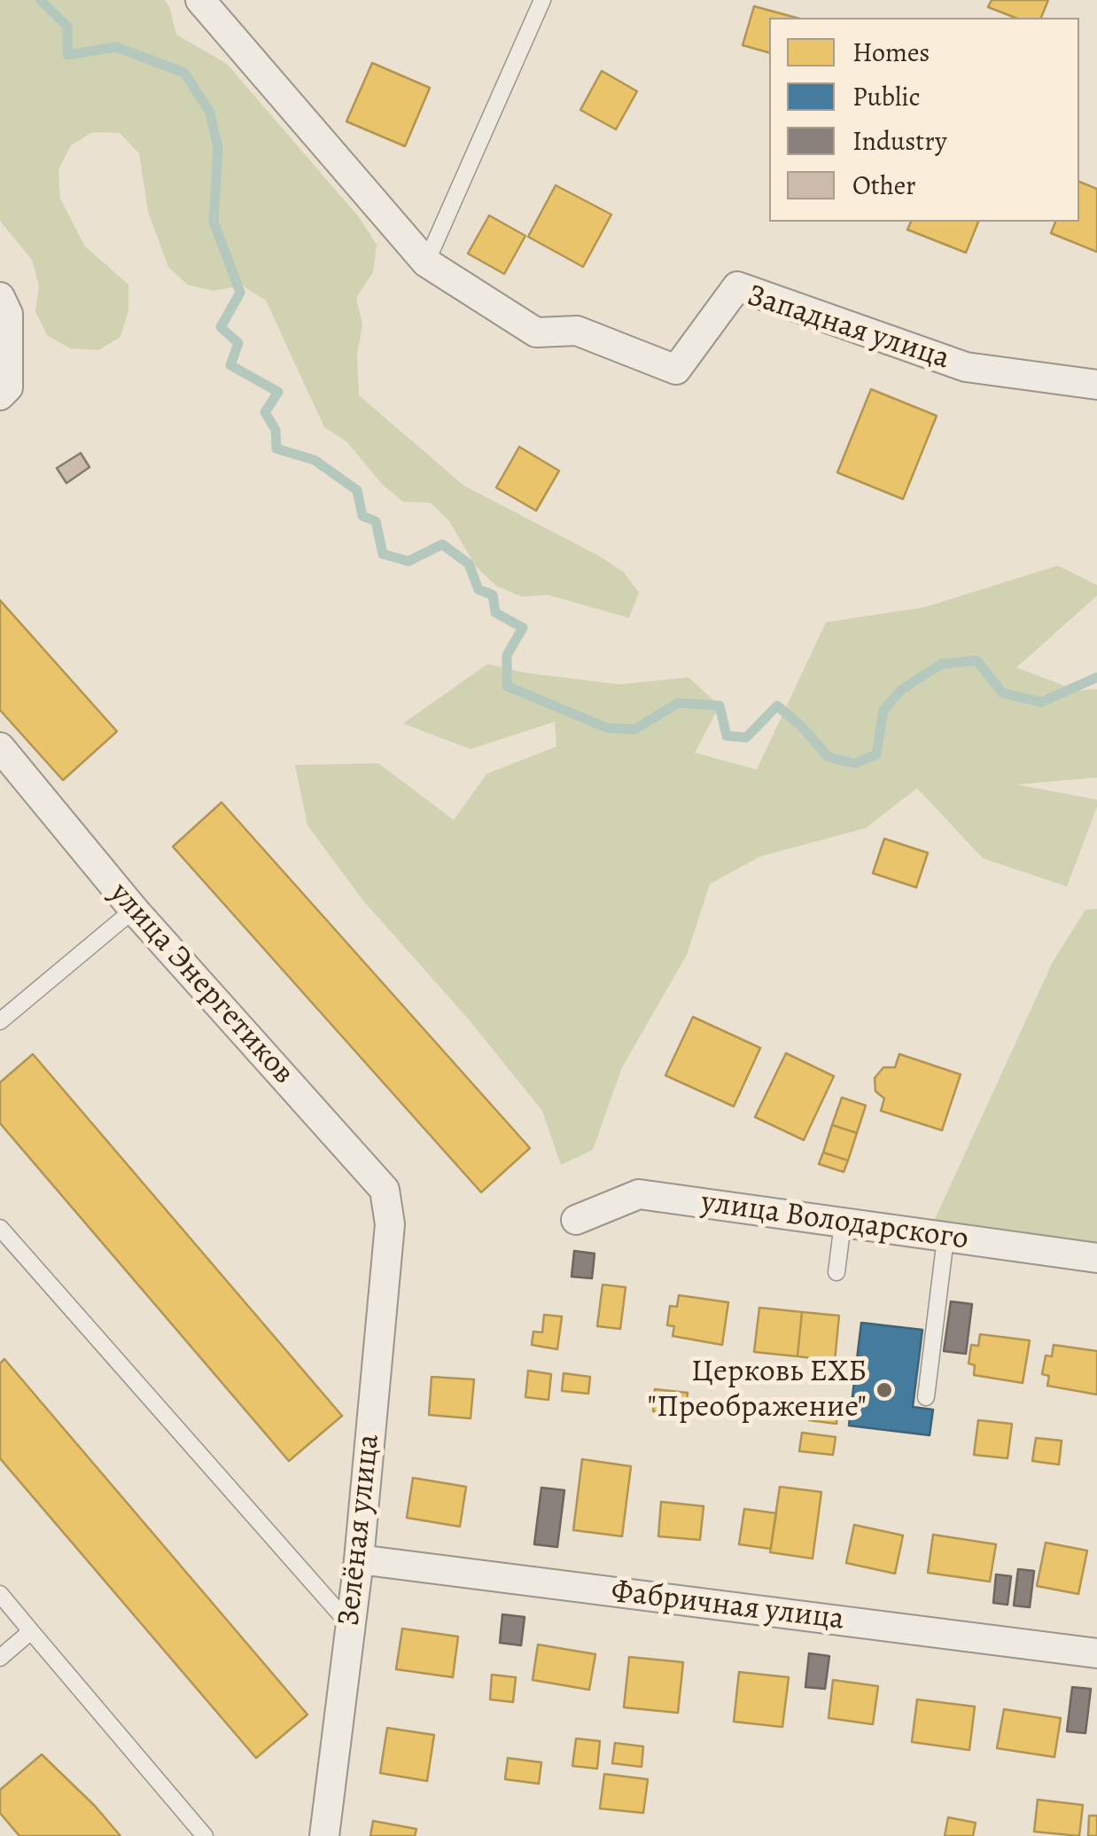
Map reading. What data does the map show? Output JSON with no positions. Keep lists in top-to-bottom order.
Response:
{
  "streets": {
    "street": [
      "Западная улица",
      "улица Энергетиков",
      "улица Володарского",
      "Зелёная улица",
      "Фабричная улица"
    ]
  },
  "crossings": [
    ["улица Энергетиков", "Зелёная улица"],
    ["Зелёная улица", "Фабричная улица"]
  ],
  "places": ["Церковь ЕХБ \"Преображение\""],
  "legend": [
    "Homes",
    "Public",
    "Industry",
    "Other"
  ]
}
